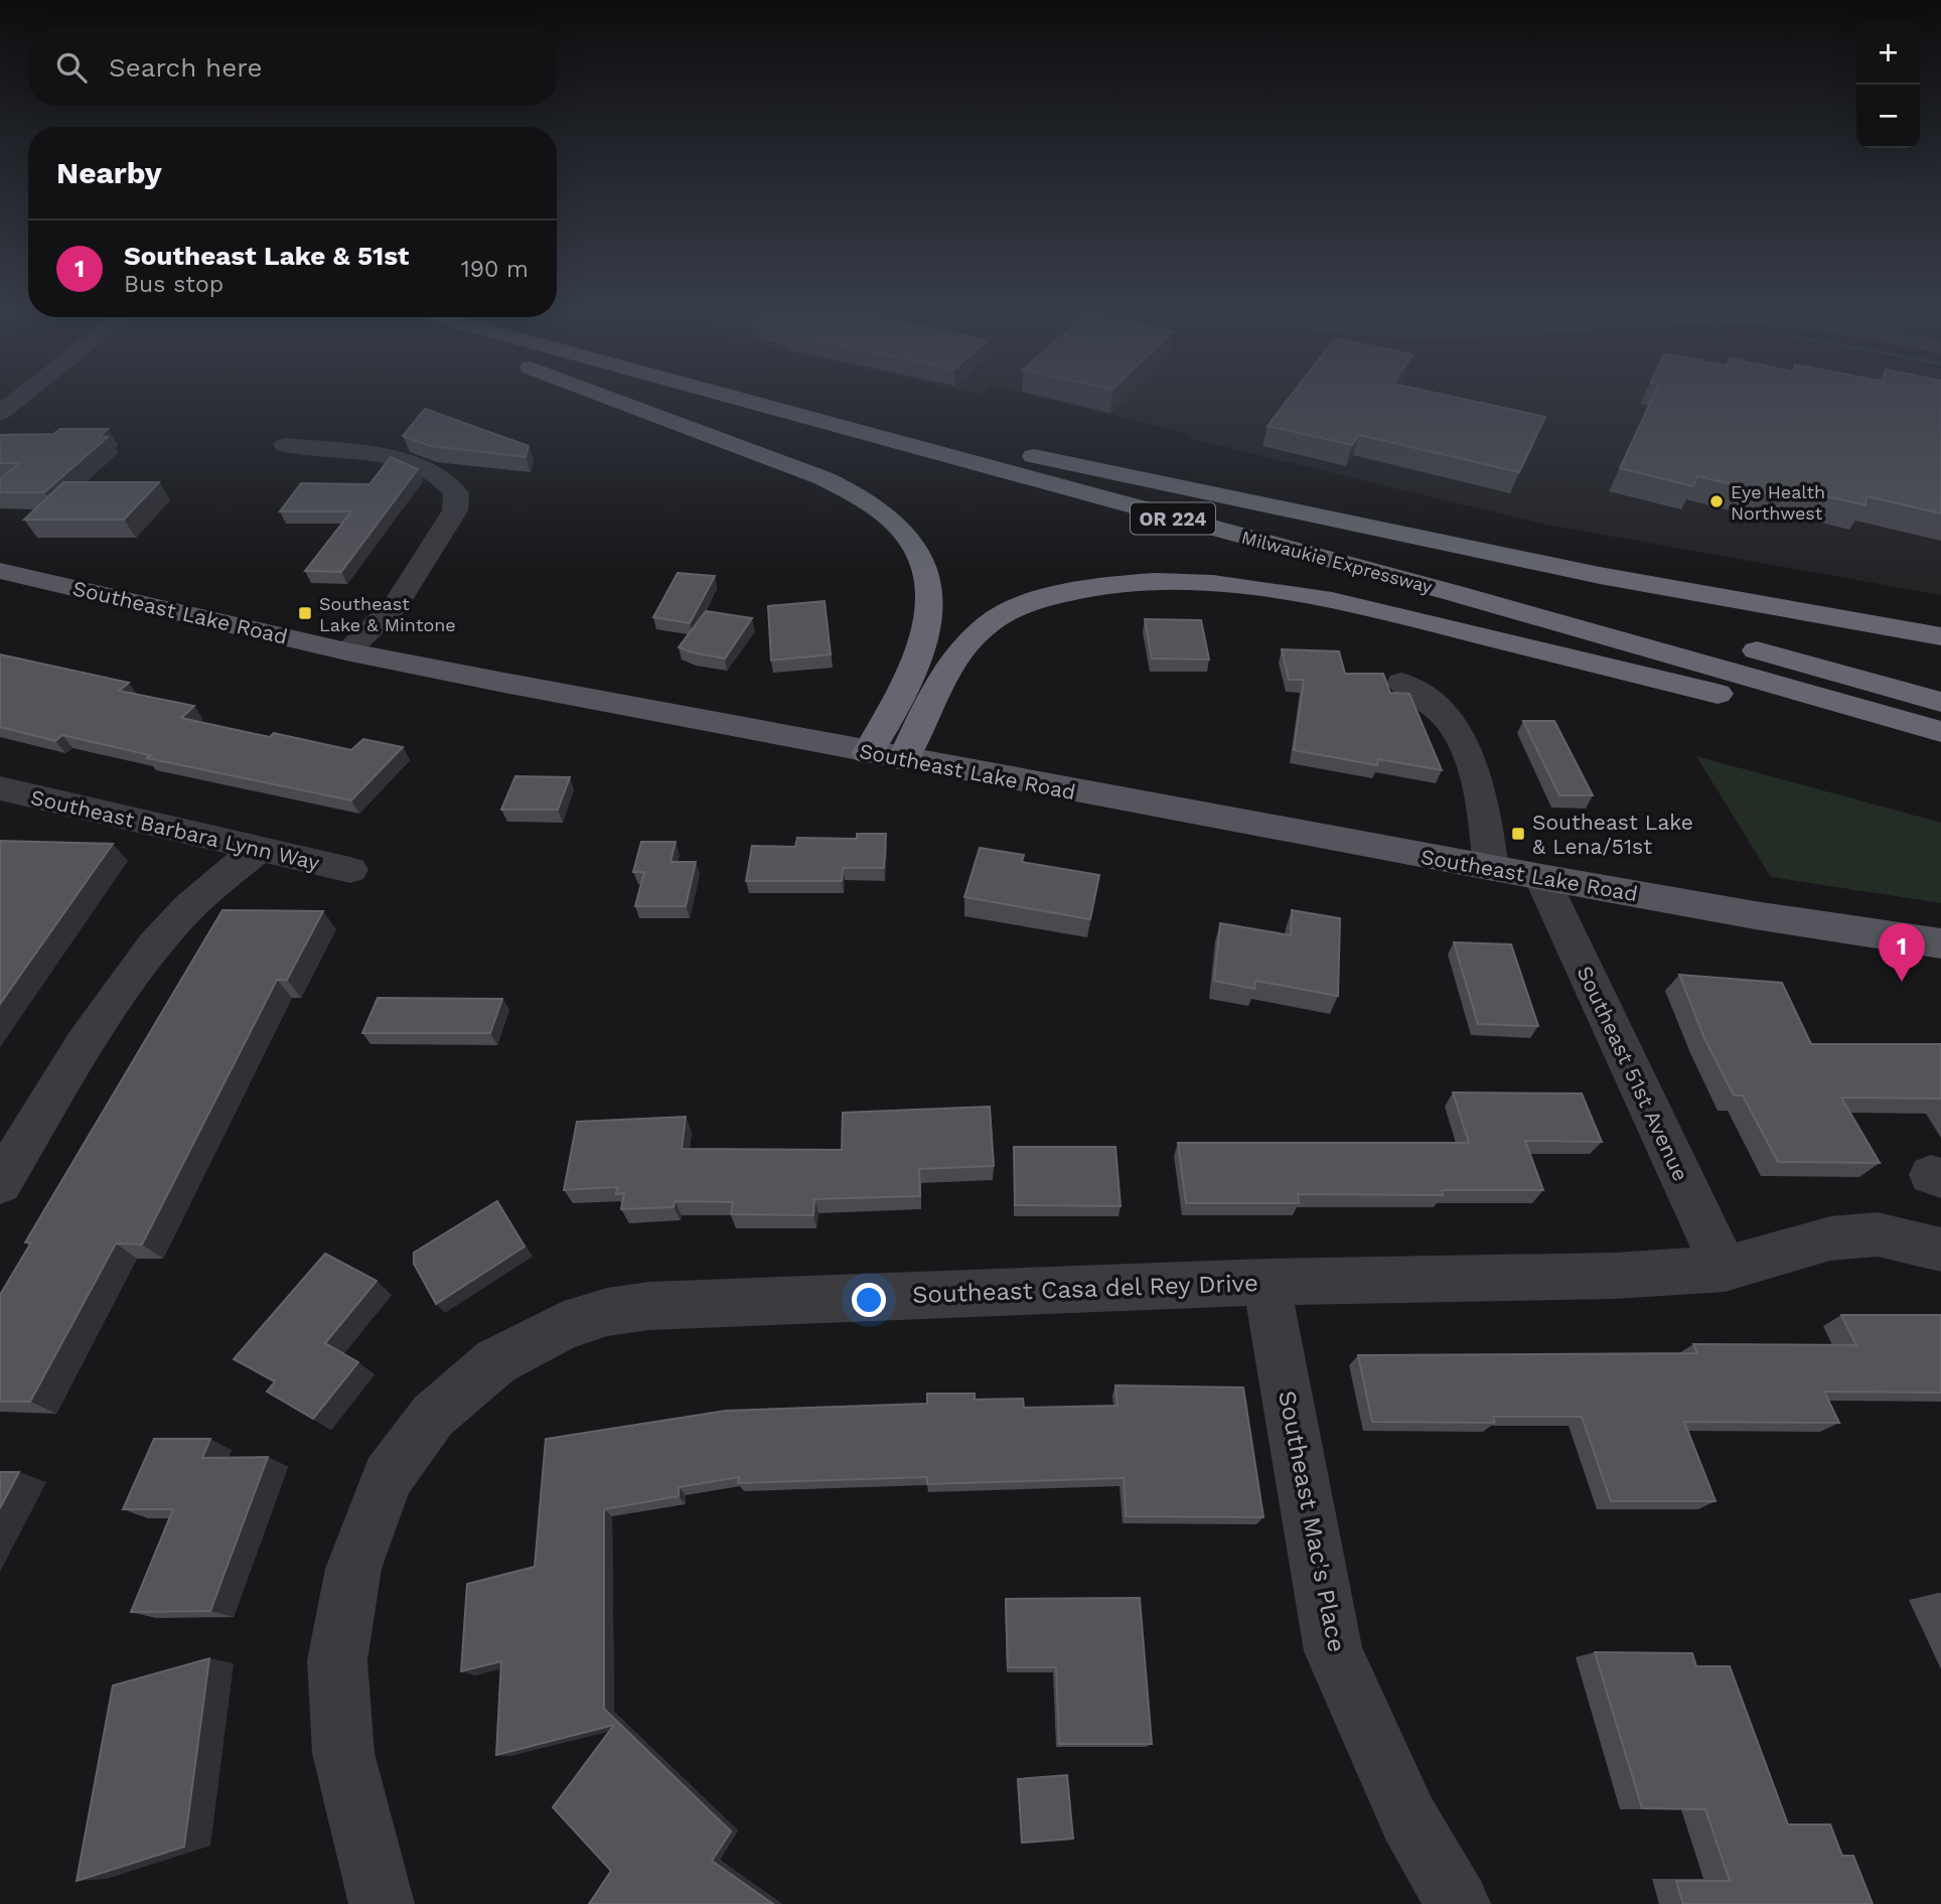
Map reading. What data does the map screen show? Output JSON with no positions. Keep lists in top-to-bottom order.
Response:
{
  "streets": {
    "highway": ["OR 224", "Milwaukie Expressway"],
    "main road": ["Southeast Lake Road"],
    "street": [
      "Southeast Barbara Lynn Way",
      "Southeast 51st Avenue",
      "Southeast Casa del Rey Drive",
      "Southeast Mac's Place"
    ]
  },
  "crossings": [
    ["Southeast Lake Road", "Southeast 51st Avenue"],
    ["Southeast 51st Avenue", "Southeast Casa del Rey Drive"],
    ["Southeast Casa del Rey Drive", "Southeast Mac's Place"]
  ],
  "places": {
    "other": ["Eye Health Northwest"],
    "transit": ["Southeast Lake & Mintone", "Southeast Lake & Lena/51st"]
  },
  "page": {
    "map_buttons": ["+", "−"],
    "search": "Search here",
    "heading": "Nearby",
    "list": [
      {
        "mark": "1",
        "name": "Southeast Lake & 51st",
        "note": "Bus stop",
        "value": "190 m"
      }
    ],
    "pins": "1"
  }
}
